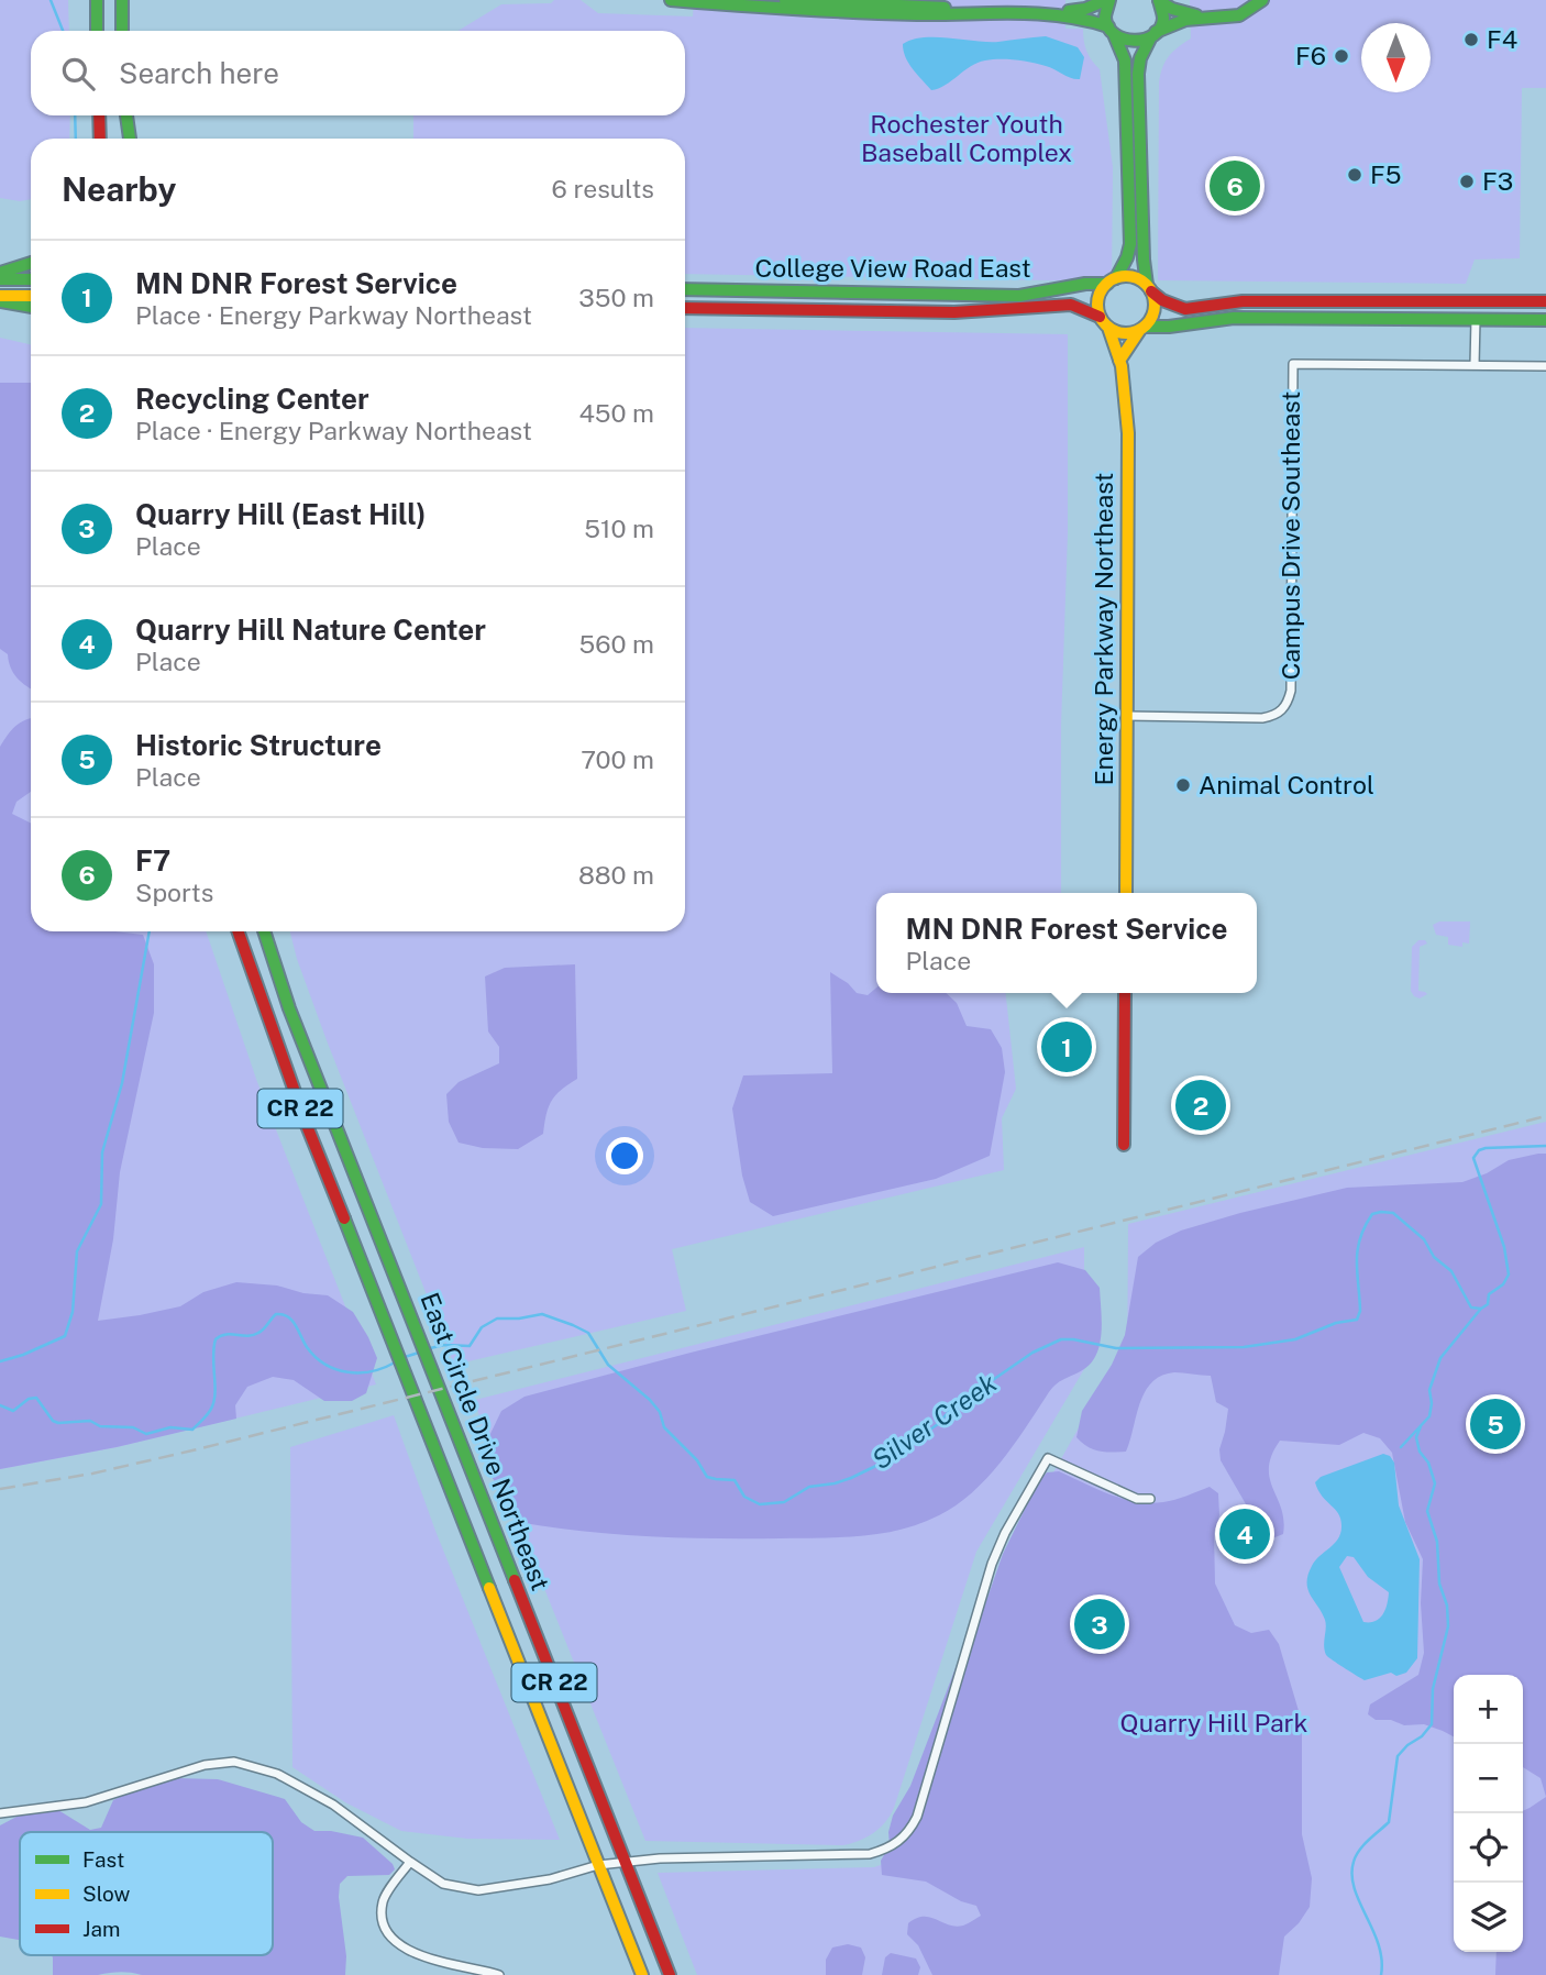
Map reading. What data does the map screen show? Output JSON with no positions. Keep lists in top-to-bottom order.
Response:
{
  "streets": {
    "main road": [
      "College View Road East",
      "Energy Parkway Northeast",
      "CR 22",
      "East Circle Drive Northeast"
    ],
    "street": ["Campus Drive Southeast"]
  },
  "crossings": [
    ["College View Road East", "Energy Parkway Northeast"],
    ["Campus Drive Southeast", "Energy Parkway Northeast"]
  ],
  "water": ["Silver Creek"],
  "parks": ["Rochester Youth Baseball Complex", "Quarry Hill Park"],
  "places": [
    "F4",
    "F6",
    "F5",
    "F3",
    "Animal Control"
  ],
  "legend": ["Fast", "Slow", "Jam"],
  "north": "bottom",
  "page": {
    "search": "Search here",
    "heading": ["Nearby", "6 results"],
    "pins": [
      "6",
      "1",
      "2",
      "5",
      "4",
      "3"
    ],
    "list": [
      {
        "mark": "1",
        "name": "MN DNR Forest Service",
        "note": "Place · Energy Parkway Northeast",
        "value": "350 m"
      },
      {
        "mark": "2",
        "name": "Recycling Center",
        "note": "Place · Energy Parkway Northeast",
        "value": "450 m"
      },
      {
        "mark": "3",
        "name": "Quarry Hill (East Hill)",
        "note": "Place",
        "value": "510 m"
      },
      {
        "mark": "4",
        "name": "Quarry Hill Nature Center",
        "note": "Place",
        "value": "560 m"
      },
      {
        "mark": "5",
        "name": "Historic Structure",
        "note": "Place",
        "value": "700 m"
      },
      {
        "mark": "6",
        "name": "F7",
        "note": "Sports",
        "value": "880 m"
      }
    ],
    "popup": ["MN DNR Forest Service", "Place"],
    "map_buttons": ["+", "−"]
  }
}
